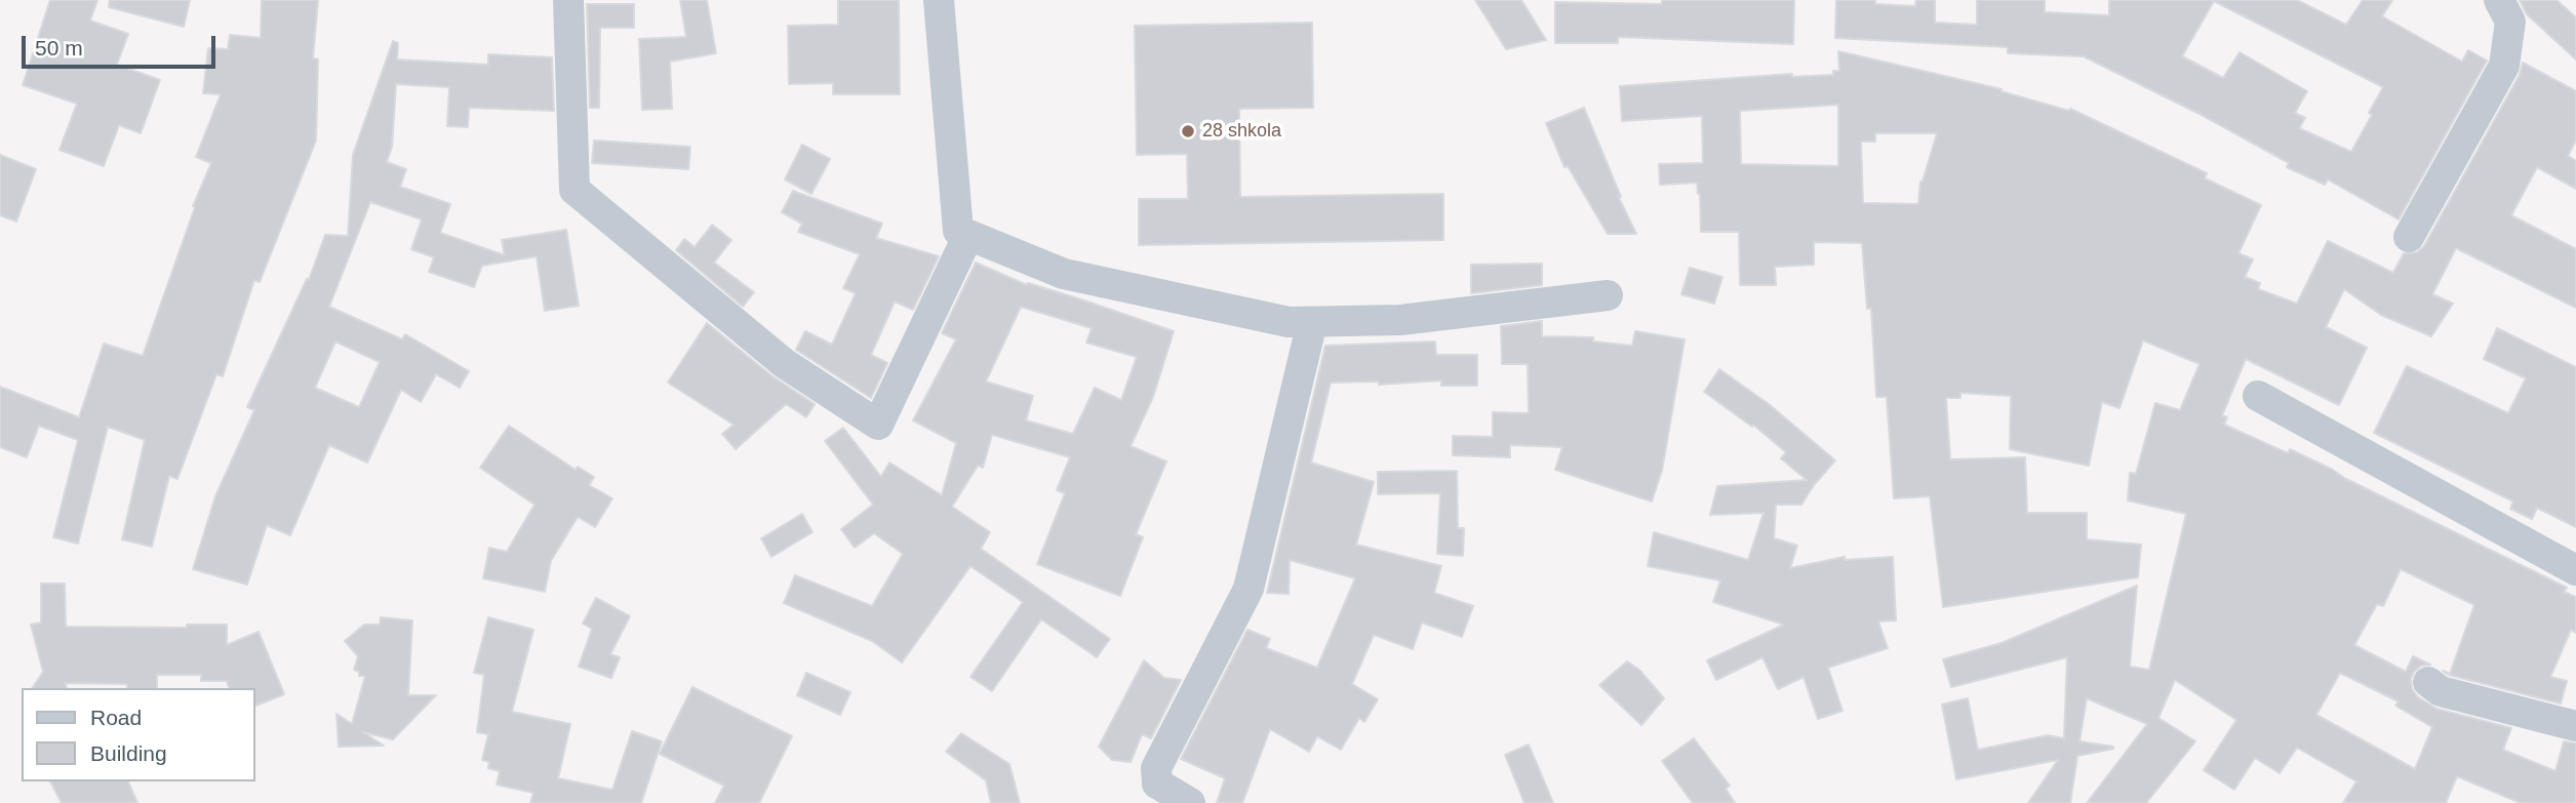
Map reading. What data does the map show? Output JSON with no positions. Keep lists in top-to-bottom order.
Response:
{
  "places": ["28 shkola"],
  "legend": ["Road", "Building"],
  "scale_bar": "50 m"
}
